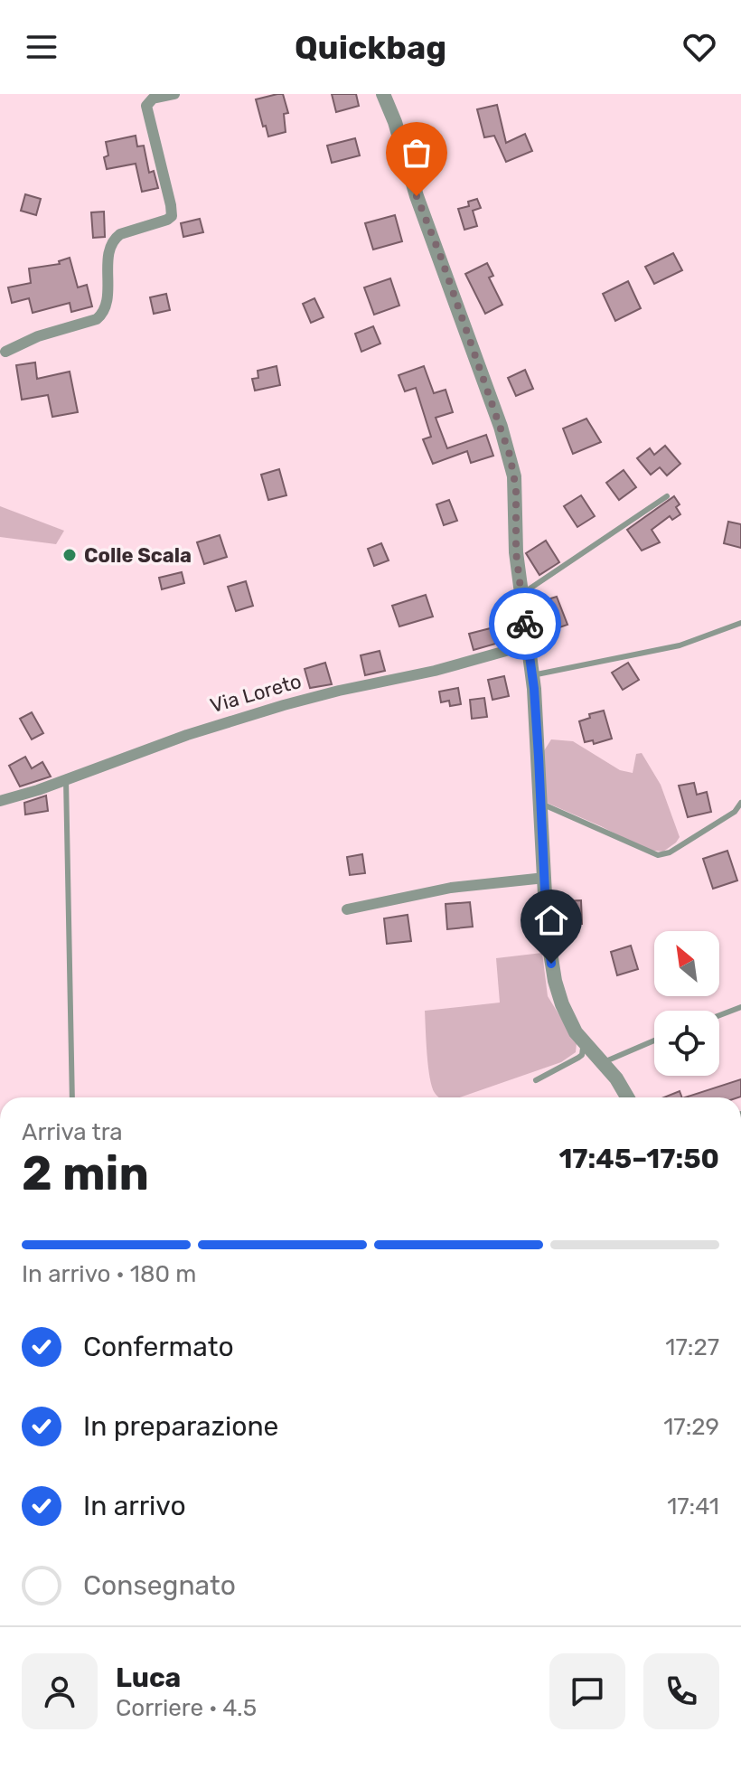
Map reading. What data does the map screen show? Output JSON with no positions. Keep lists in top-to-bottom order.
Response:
{
  "streets": {
    "street": ["Via Loreto"]
  },
  "places": ["Colle Scala"],
  "north": "top left",
  "page": {
    "header": "Quickbag",
    "heading": ["2 min", "Arriva tra", "17:45–17:50"],
    "panel": ["Luca", "Corriere · 4.5"],
    "bar": "In arrivo · 180 m",
    "list": [
      ["Confermato", "17:27"],
      ["In preparazione", "17:29"],
      ["In arrivo", "17:41"],
      "Consegnato"
    ]
  }
}
